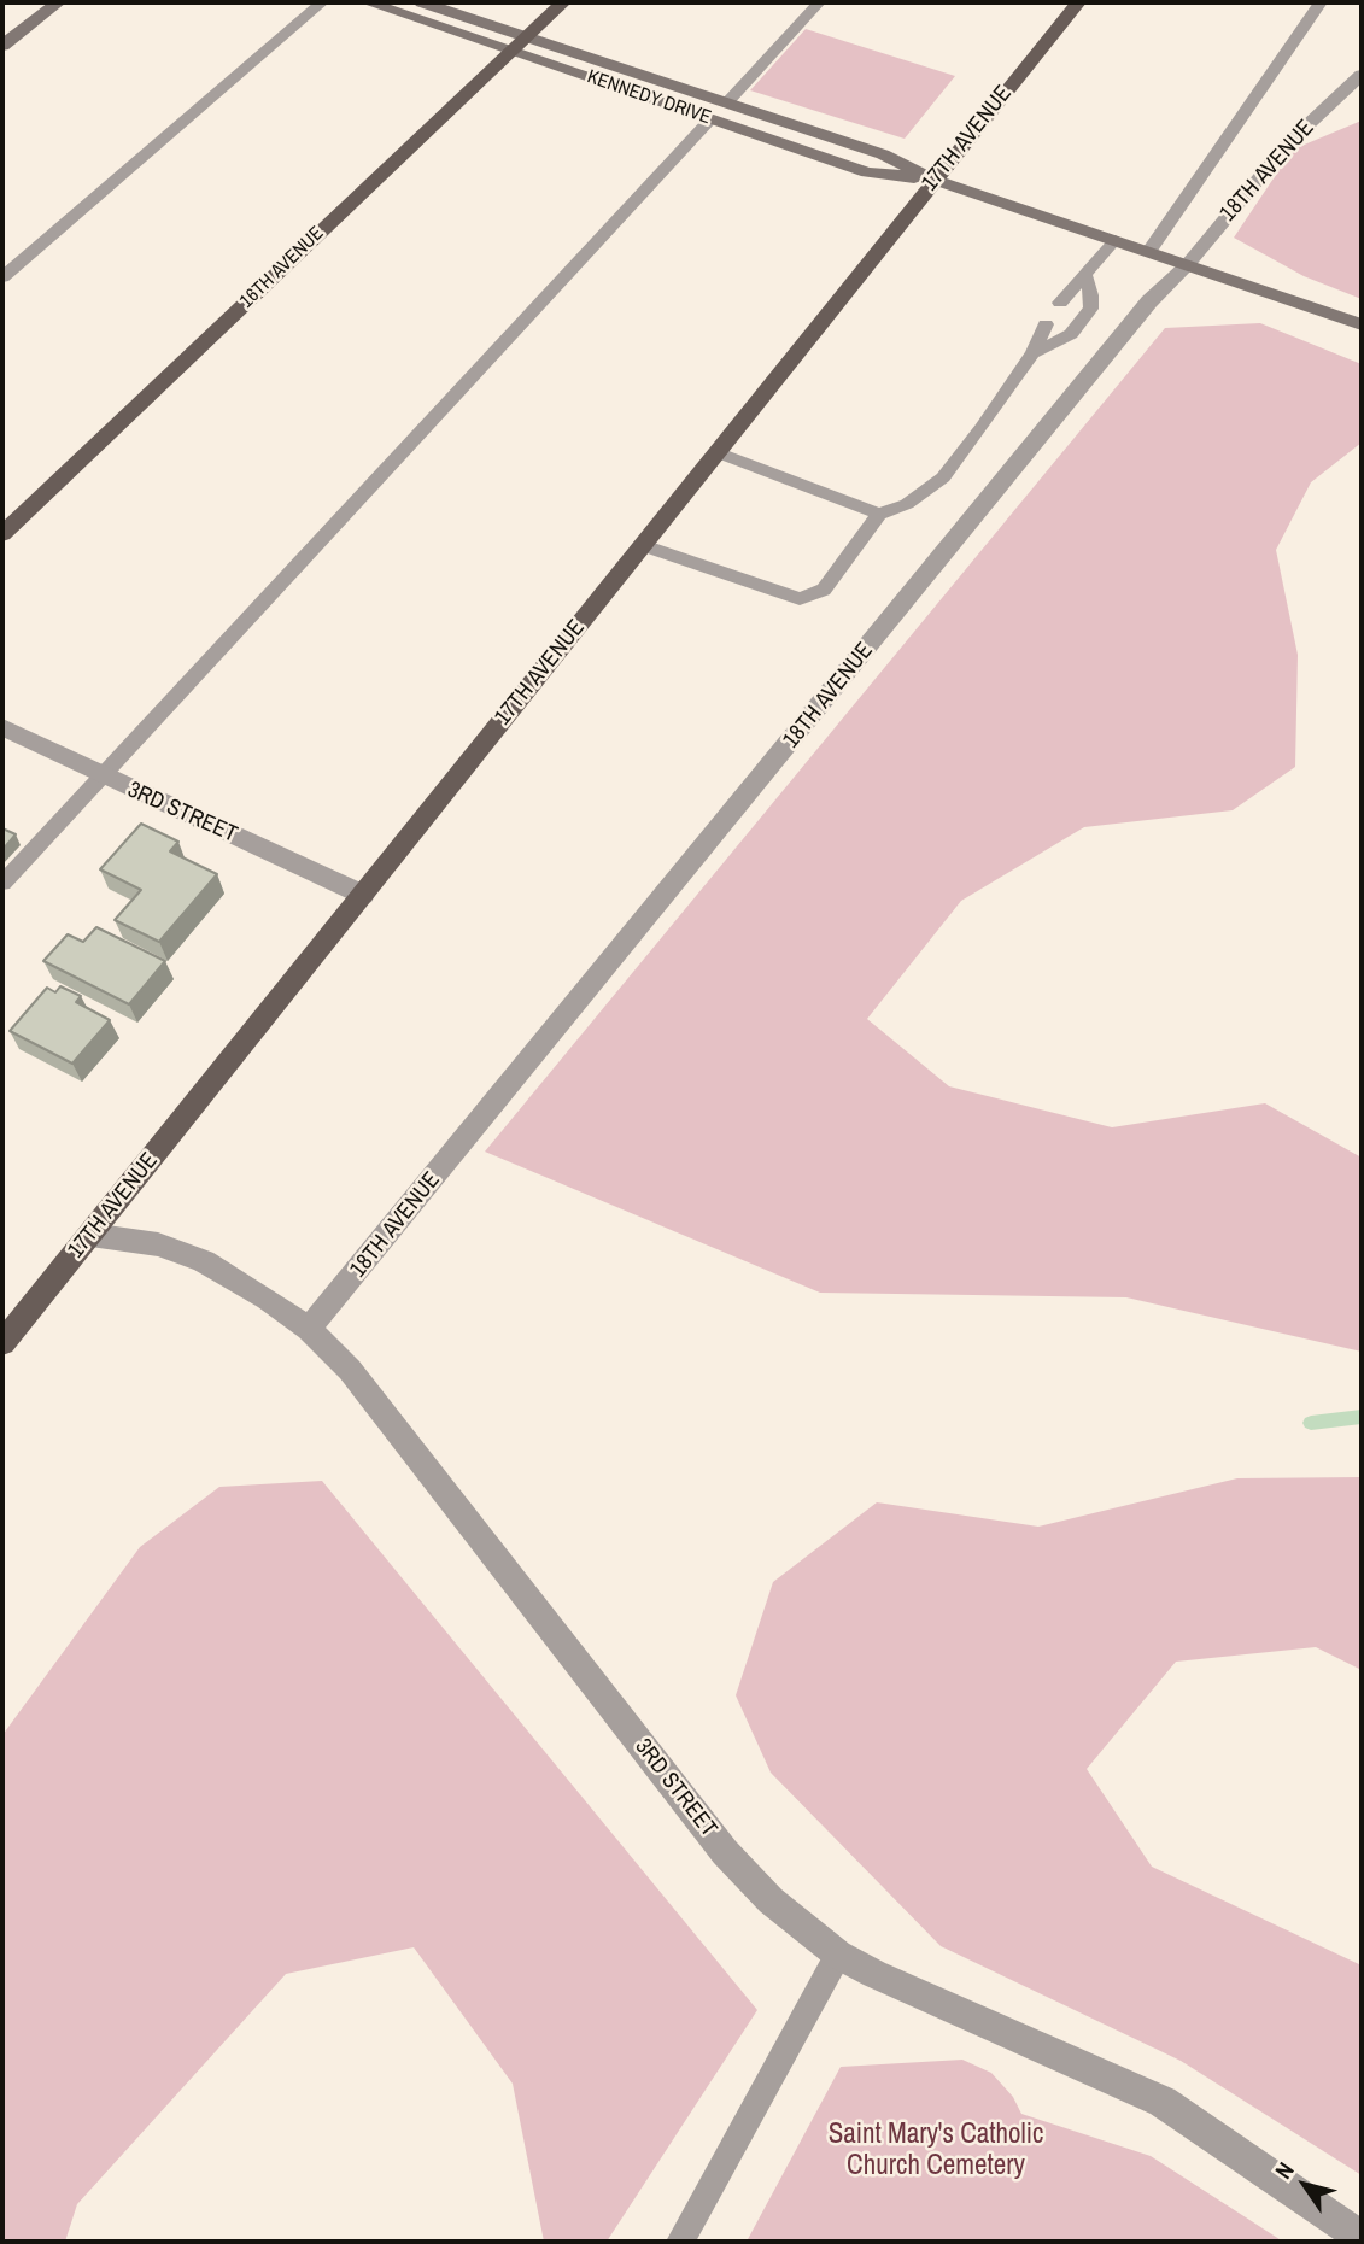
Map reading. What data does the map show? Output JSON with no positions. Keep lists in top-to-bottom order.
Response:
{
  "streets": {
    "main road": ["17TH AVENUE", "16TH AVENUE"],
    "street": ["KENNEDY DRIVE", "18TH AVENUE", "3RD STREET"]
  },
  "crossings": [
    ["KENNEDY DRIVE", "17TH AVENUE"],
    ["KENNEDY DRIVE", "18TH AVENUE"],
    ["KENNEDY DRIVE", "16TH AVENUE"],
    ["17TH AVENUE", "3RD STREET"],
    ["18TH AVENUE", "3RD STREET"]
  ],
  "parks": ["Saint Mary's Catholic Church Cemetery"],
  "north": "top left"
}
